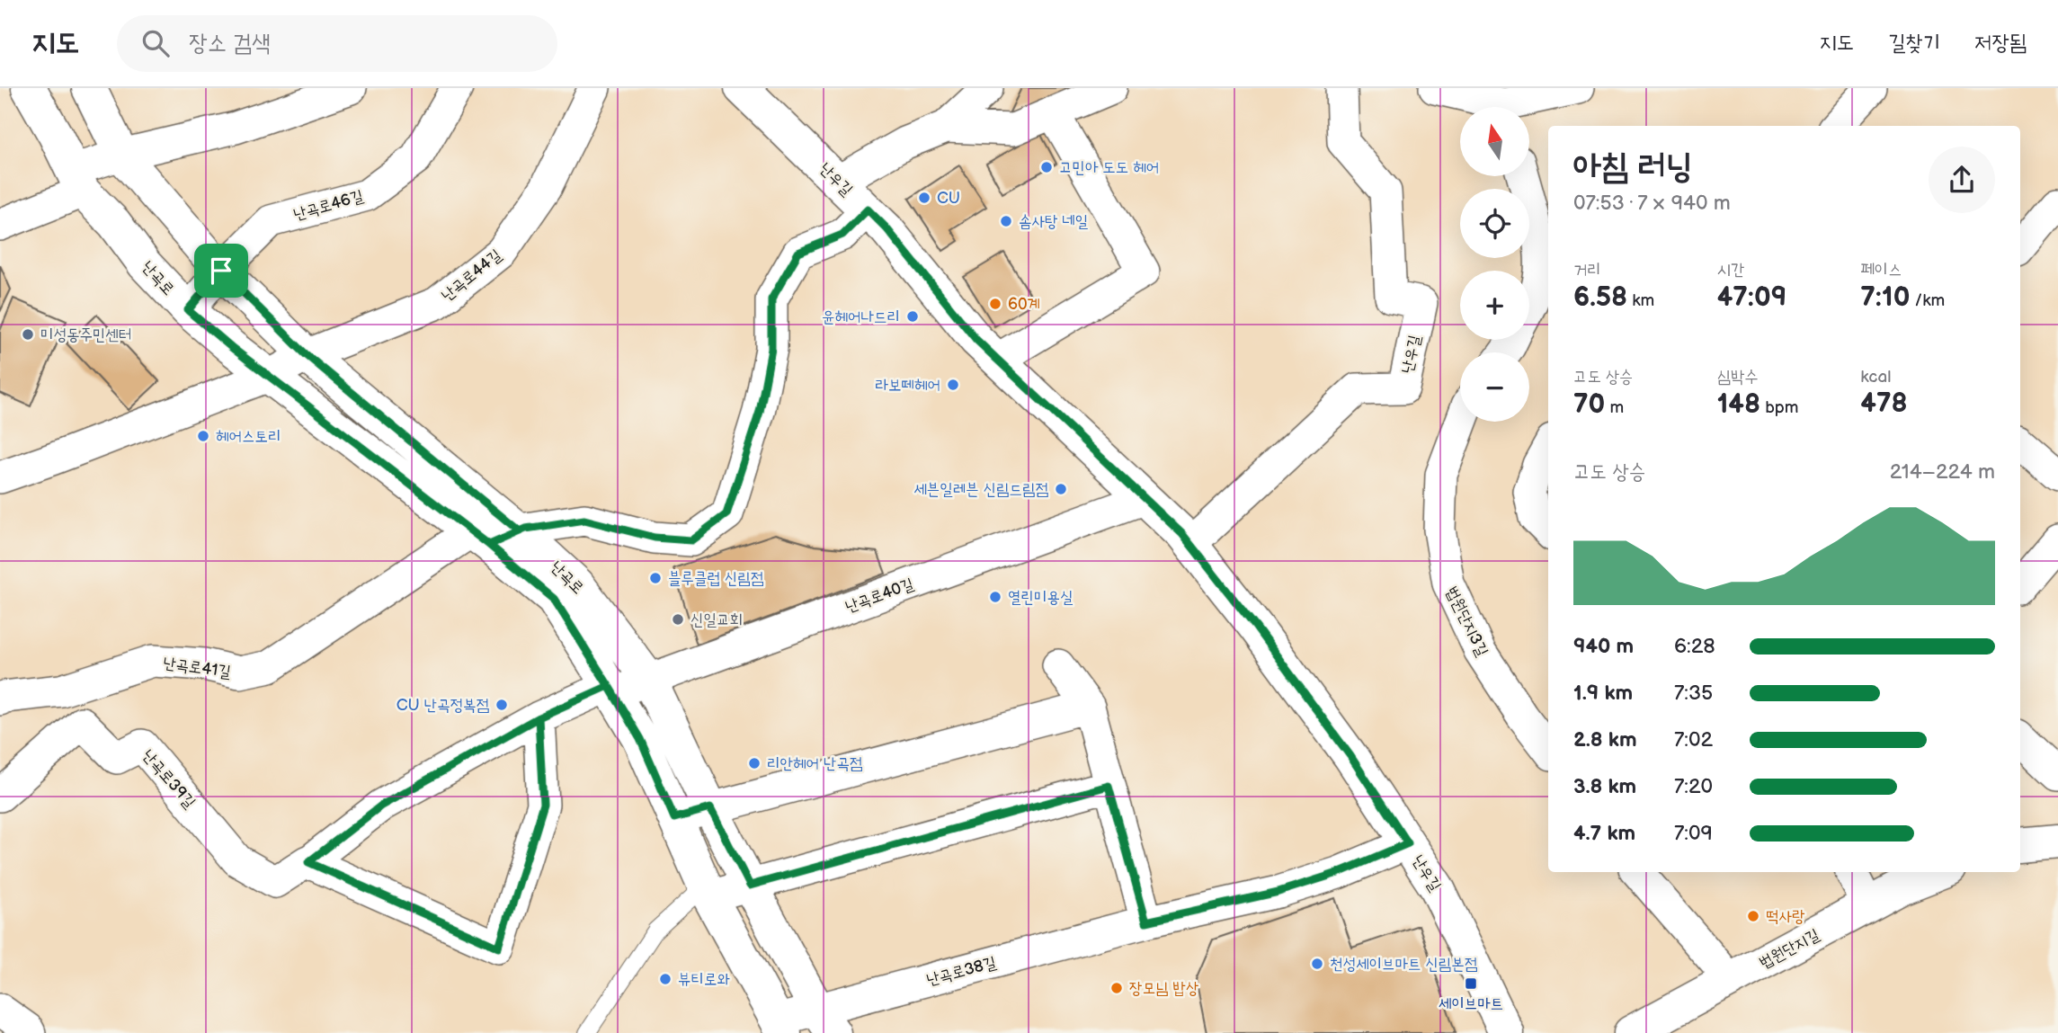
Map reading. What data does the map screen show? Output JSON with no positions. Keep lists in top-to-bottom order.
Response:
{
  "streets": {
    "main road": ["난우길", "난곡로", "법원단지길"],
    "street": [
      "난곡로46길",
      "난곡로44길",
      "난곡로40길",
      "법원단지3길",
      "난곡로41길",
      "난곡로39길",
      "난곡로38길"
    ]
  },
  "crossings": [
    ["난우길", "난곡로40길"],
    ["난우길", "난곡로41길"],
    ["난우길", "난곡로38길"],
    ["난곡로46길", "난곡로"],
    ["난곡로44길", "난곡로"],
    ["난곡로", "난곡로40길"],
    ["난곡로", "난곡로41길"],
    ["난곡로", "난곡로39길"],
    ["난곡로", "난곡로38길"],
    ["난곡로40길", "난곡로39길"]
  ],
  "places": {
    "other": [
      "고민아 도도 헤어",
      "CU",
      "솜사탕 네일",
      "60계",
      "윤헤어나드리",
      "미성동주민센터",
      "라보떼헤어",
      "헤어스토리",
      "세븐일레븐 신림드림점",
      "블루클럽 신림점",
      "열린미용실",
      "신일교회",
      "CU 난곡정복점",
      "리안헤어 난곡점",
      "떡사랑",
      "천성세이브마트 신림본점",
      "뷰티로와",
      "장모님 밥상"
    ],
    "transit": ["세이브마트"]
  },
  "north": "top",
  "page": {
    "header": "지도",
    "search": "장소 검색",
    "nav": ["지도", "길찾기", "저장됨"],
    "map_buttons": ["+", "−"],
    "heading": ["아침 러닝", "07:53 · 7 × 940 m"],
    "stats": [
      ["거리", "6.58 km"],
      ["시간", "47:09"],
      ["페이스", "7:10 /km"],
      ["고도 상승", "70 m"],
      ["심박수", "148 bpm"],
      ["kcal", "478"]
    ],
    "chart": ["고도 상승", "214–224 m"],
    "list": [
      {
        "name": "940 m",
        "note": "6:28"
      },
      {
        "name": "1.9 km",
        "note": "7:35"
      },
      {
        "name": "2.8 km",
        "note": "7:02"
      },
      {
        "name": "3.8 km",
        "note": "7:20"
      },
      {
        "name": "4.7 km",
        "note": "7:09"
      }
    ]
  }
}
